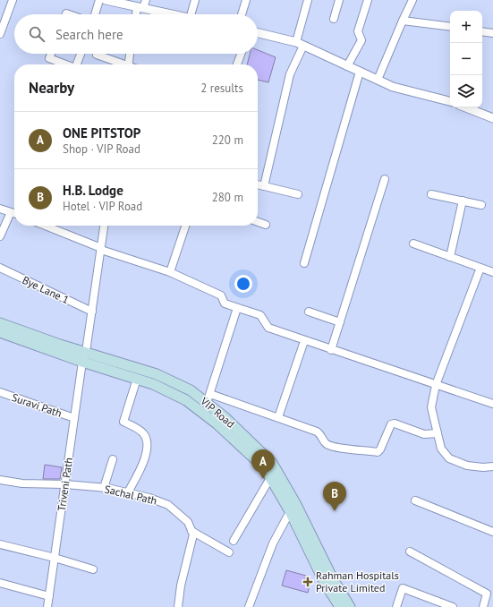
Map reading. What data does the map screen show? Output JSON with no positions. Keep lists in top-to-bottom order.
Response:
{
  "streets": {
    "main road": ["VIP Road"],
    "street": [
      "Bye Lane 1",
      "Suravi Path",
      "Triveni Path",
      "Sachal Path"
    ]
  },
  "crossings": [
    ["Bye Lane 1", "Triveni Path"],
    ["Suravi Path", "Triveni Path"],
    ["VIP Road", "Triveni Path"],
    ["Triveni Path", "Sachal Path"]
  ],
  "places": {
    "health": ["Rahman Hospitals Private Limited"]
  },
  "page": {
    "map_buttons": ["+", "−"],
    "search": "Search here",
    "heading": ["Nearby", "2 results"],
    "list": [
      {
        "mark": "A",
        "name": "ONE PITSTOP",
        "note": "Shop · VIP Road",
        "value": "220 m"
      },
      {
        "mark": "B",
        "name": "H.B. Lodge",
        "note": "Hotel · VIP Road",
        "value": "280 m"
      }
    ],
    "pins": ["A", "B"]
  }
}
